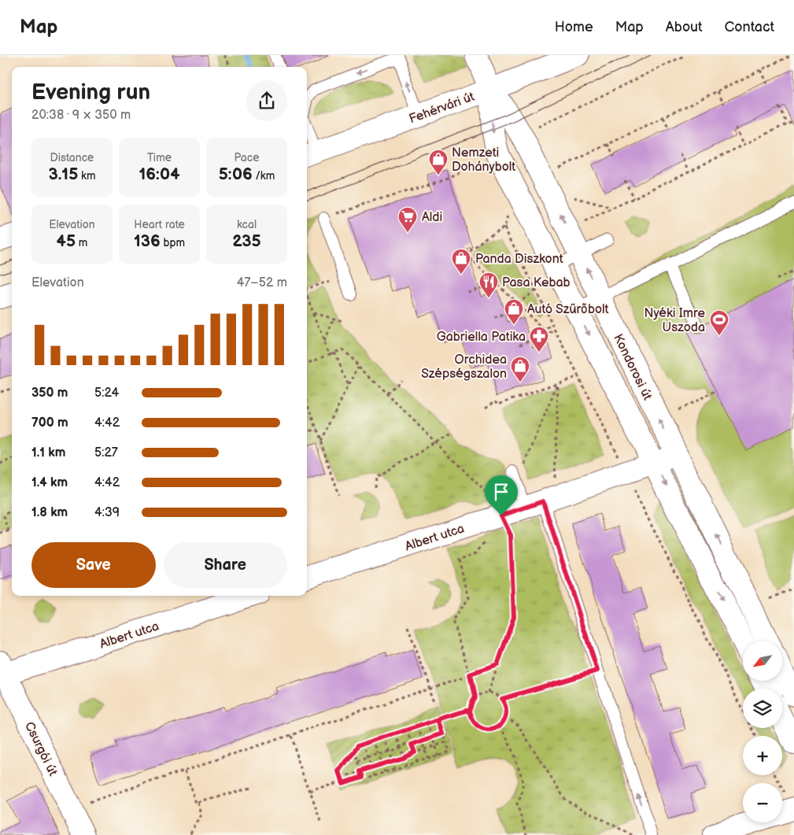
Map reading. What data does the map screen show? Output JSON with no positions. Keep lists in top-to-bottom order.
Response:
{
  "streets": {
    "street": [
      "Fehérvári út",
      "Kondorosi út",
      "Albert utca",
      "Csurgói út"
    ]
  },
  "crossings": [
    ["Fehérvári út", "Kondorosi út"],
    ["Kondorosi út", "Albert utca"],
    ["Albert utca", "Csurgói út"]
  ],
  "places": {
    "shop": [
      "Nemzeti Dohánybolt",
      "Panda Diszkont",
      "Autó Szűrőbolt",
      "Orchidea Szépségszalon"
    ],
    "supermarket": ["Aldi"],
    "restaurant": ["Pasa Kebab"],
    "sports": ["Nyéki Imre Uszoda"],
    "pharmacy": ["Gabriella Patika"]
  },
  "north": "bottom left",
  "page": {
    "header": "Map",
    "nav": [
      "Home",
      "Map",
      "About",
      "Contact"
    ],
    "heading": ["Evening run", "20:38 · 9 × 350 m"],
    "stats": [
      ["Distance", "3.15 km"],
      ["Time", "16:04"],
      ["Pace", "5:06 /km"],
      ["Elevation", "45 m"],
      ["Heart rate", "136 bpm"],
      ["kcal", "235"]
    ],
    "chart": ["Elevation", "47–52 m"],
    "list": [
      {
        "name": "350 m",
        "note": "5:24"
      },
      {
        "name": "700 m",
        "note": "4:42"
      },
      {
        "name": "1.1 km",
        "note": "5:27"
      },
      {
        "name": "1.4 km",
        "note": "4:42"
      },
      {
        "name": "1.8 km",
        "note": "4:39"
      }
    ],
    "buttons": ["Save", "Share"],
    "map_buttons": ["+", "−"]
  }
}
